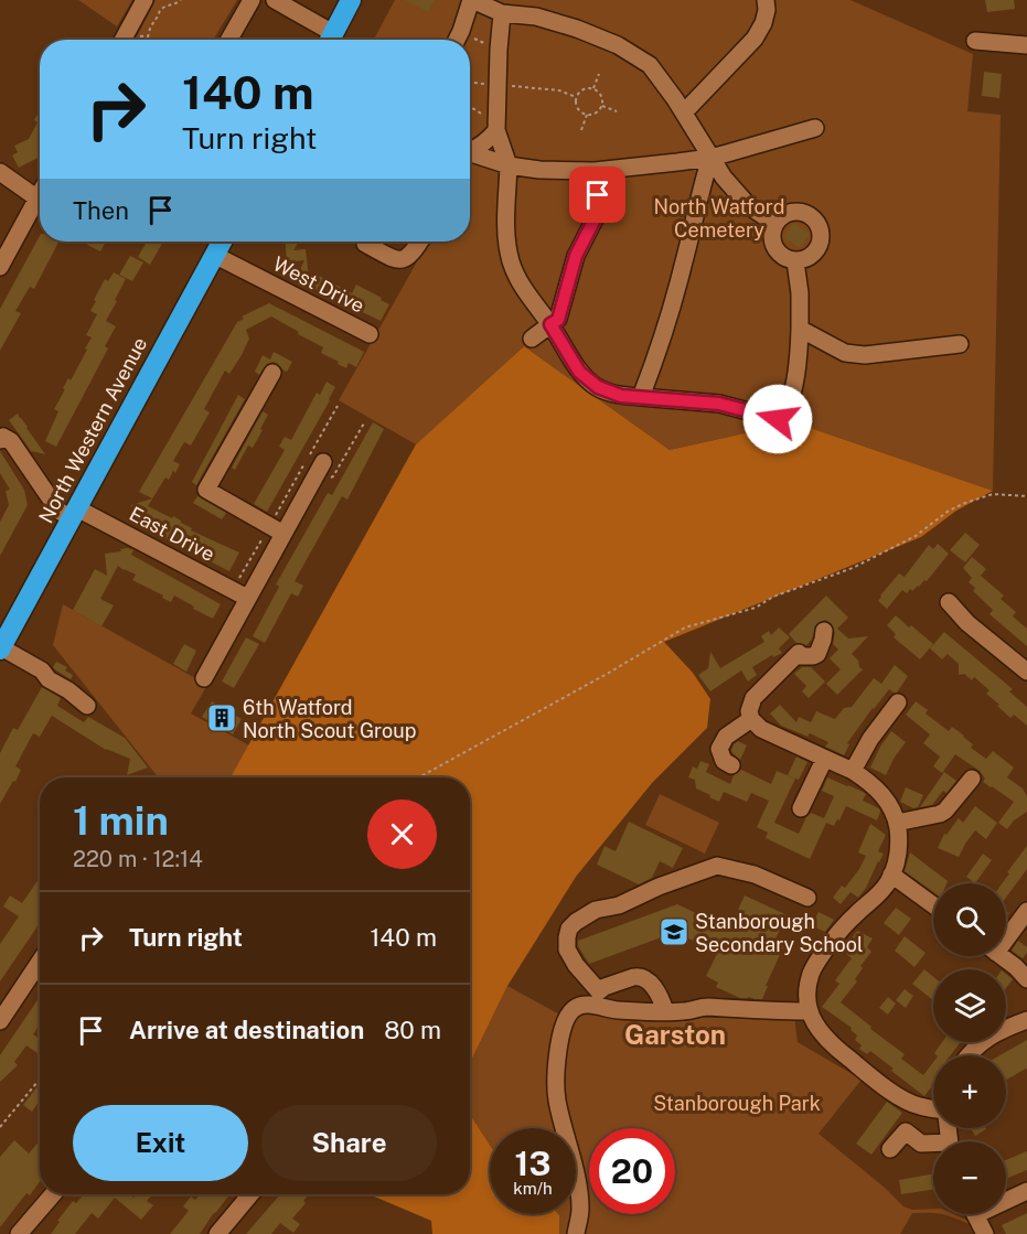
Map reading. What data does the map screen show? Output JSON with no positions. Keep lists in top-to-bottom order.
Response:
{
  "streets": {
    "highway": ["North Western Avenue"],
    "street": ["West Drive", "East Drive"]
  },
  "crossings": [
    ["West Drive", "North Western Avenue"],
    ["North Western Avenue", "East Drive"]
  ],
  "districts": ["Garston"],
  "parks": ["North Watford Cemetery", "Stanborough Park"],
  "places": {
    "building": ["6th Watford North Scout Group"],
    "school or university": ["Stanborough Secondary School"]
  },
  "page": {
    "turn": ["140 m", "Turn right"],
    "then": "Then",
    "heading": ["1 min", "220 m · 12:14"],
    "map_buttons": ["+", "−"],
    "list": [
      {
        "name": "Turn right",
        "value": "140 m"
      },
      {
        "name": "Arrive at destination",
        "value": "80 m"
      }
    ],
    "buttons": ["Exit", "Share"],
    "speed": "13 km/h",
    "limit": "20"
  }
}
